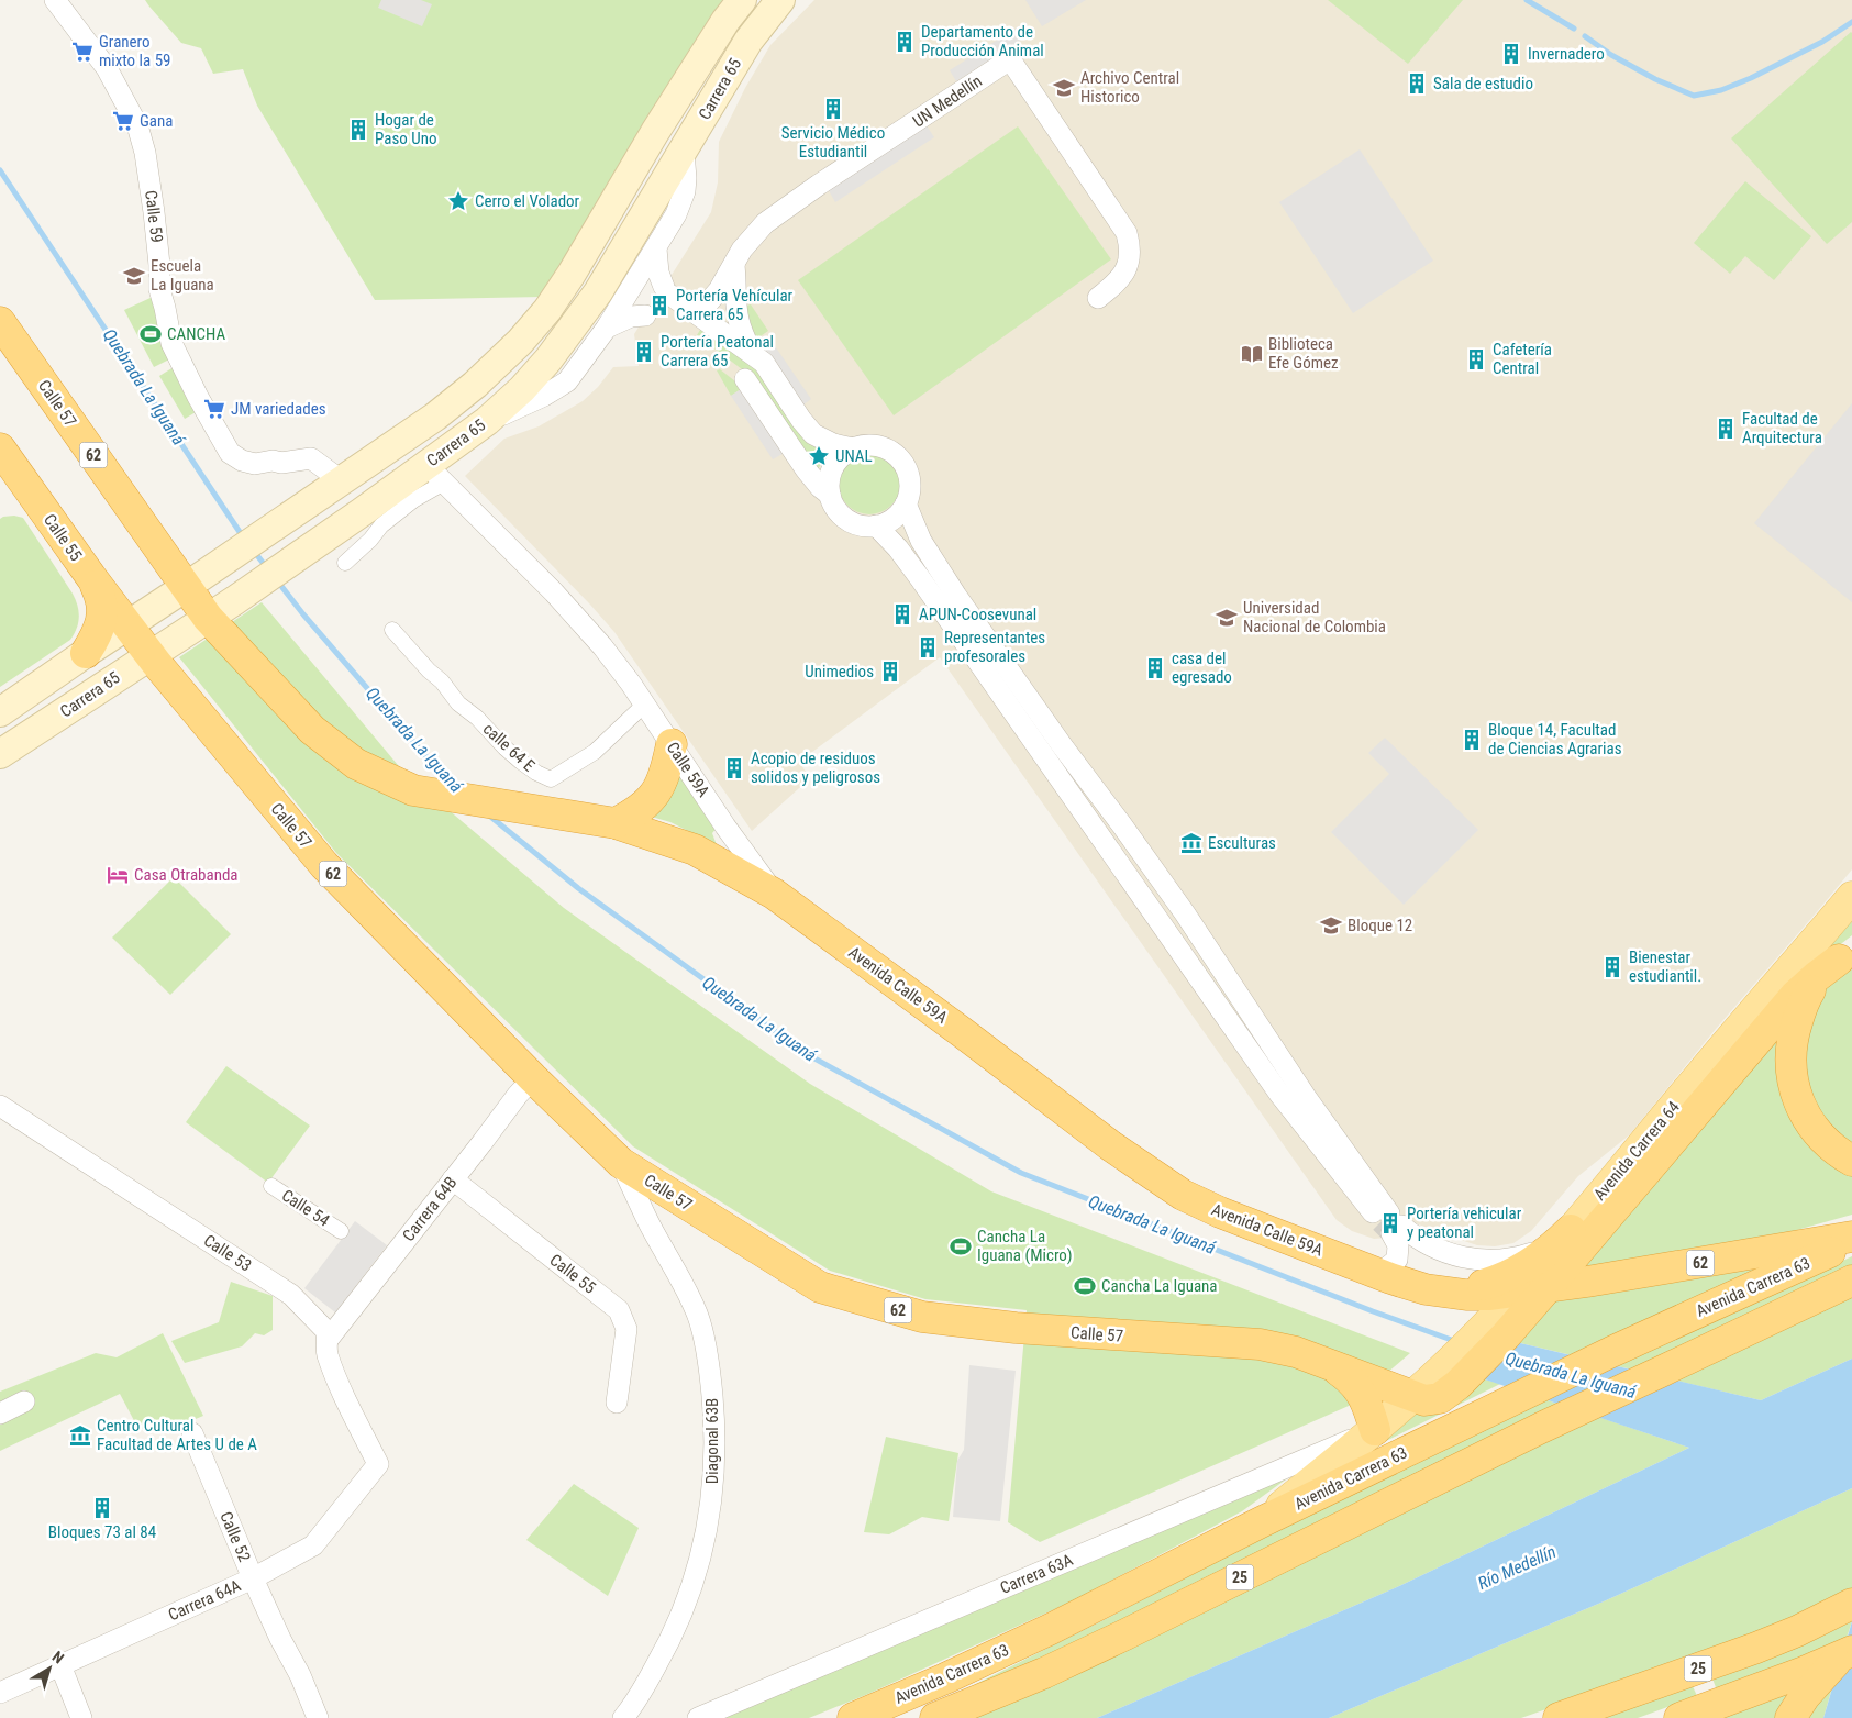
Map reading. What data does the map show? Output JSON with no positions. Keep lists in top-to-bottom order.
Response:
{
  "streets": {
    "highway": [
      "Calle 57",
      "62",
      "Calle 55",
      "Avenida Calle 59A",
      "Avenida Carrera 64",
      "Avenida Carrera 63",
      "25"
    ],
    "main road": ["Carrera 65"],
    "street": [
      "UN Medellín",
      "Calle 59",
      "calle 64 E",
      "Calle 59A",
      "Calle 54",
      "Carrera 64B",
      "Calle 53",
      "Diagonal 63B",
      "Calle 52",
      "Carrera 63A",
      "Carrera 64A"
    ]
  },
  "crossings": [
    ["Carrera 65", "Calle 59"],
    ["Carrera 65", "Calle 57"],
    ["Carrera 65", "Calle 55"],
    ["Carrera 65", "Calle 59A"],
    ["Calle 57", "62"],
    ["Calle 57", "Calle 55"],
    ["Calle 57", "Avenida Carrera 64"],
    ["Calle 57", "Carrera 64B"],
    ["Calle 57", "Diagonal 63B"],
    ["62", "Calle 59A"],
    ["62", "Avenida Calle 59A"],
    ["Calle 55", "Carrera 64B"],
    ["Calle 59A", "Avenida Calle 59A"],
    ["Avenida Calle 59A", "Avenida Carrera 64"],
    ["Carrera 64B", "Calle 53"],
    ["Calle 53", "Carrera 64A"],
    ["Calle 52", "Carrera 64A"]
  ],
  "water": ["Quebrada La Iguaná", "Río Medellín"],
  "places": {
    "building": [
      "Departamento de Producción Animal",
      "Invernadero",
      "Sala de estudio",
      "Servicio Médico Estudiantil",
      "Hogar de Paso Uno",
      "Portería Vehícular Carrera 65",
      "Portería Peatonal Carrera 65",
      "Cafetería Central",
      "Facultad de Arquitectura",
      "APUN-Coosevunal",
      "Representantes profesorales",
      "casa del egresado",
      "Unimedios",
      "Bloque 14, Facultad de Ciencias Agrarias",
      "Acopio de residuos solidos y peligrosos",
      "Bienestar estudiantil.",
      "Portería vehicular y peatonal",
      "Bloques 73 al 84"
    ],
    "supermarket": ["Granero mixto la 59", "Gana", "JM variedades"],
    "school or university": [
      "Archivo Central Historico",
      "Escuela La Iguana",
      "Universidad Nacional de Colombia",
      "Bloque 12"
    ],
    "place": ["Cerro el Volador", "UNAL"],
    "sports": ["CANCHA", "Cancha La Iguana (Micro)", "Cancha La Iguana"],
    "library": ["Biblioteca Efe Gómez"],
    "museum": ["Esculturas", "Centro Cultural Facultad de Artes U de A"],
    "hotel": ["Casa Otrabanda"]
  },
  "north": "top right"
}
